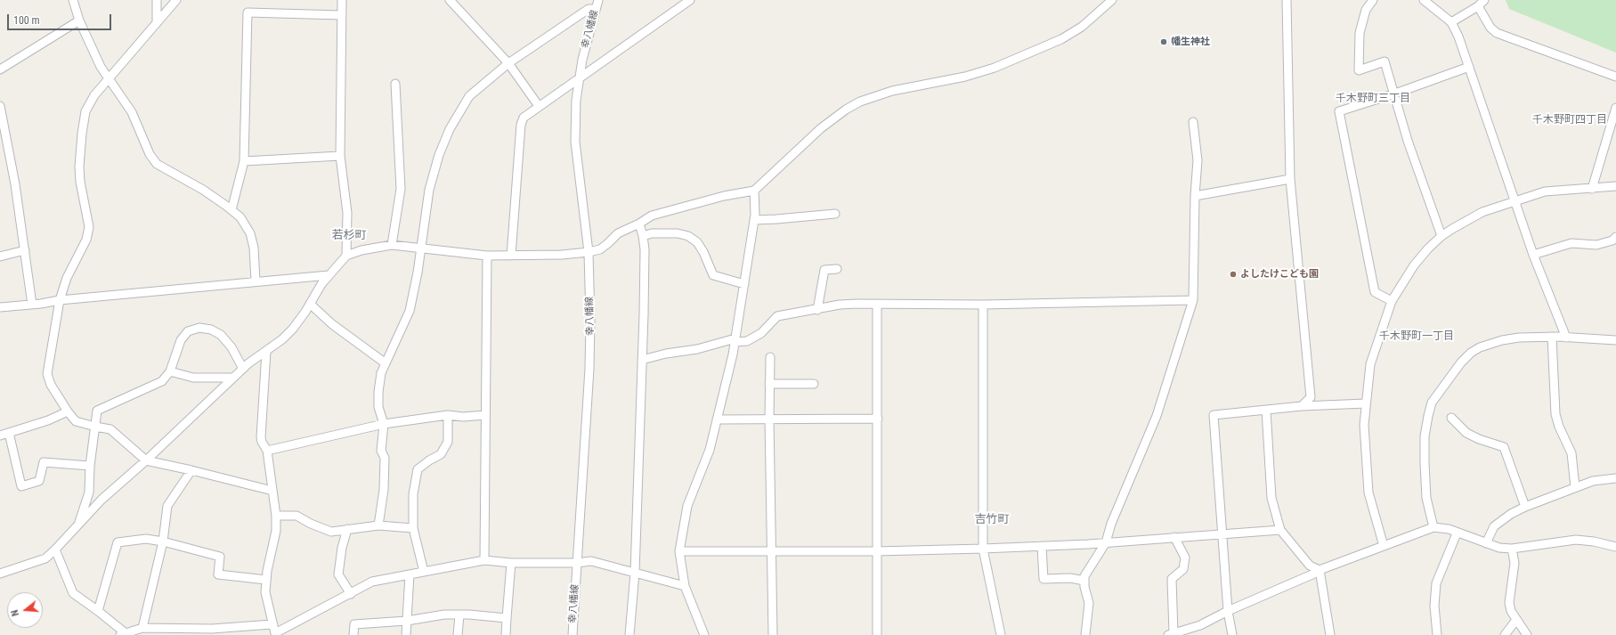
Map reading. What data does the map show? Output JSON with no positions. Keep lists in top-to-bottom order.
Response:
{
  "streets": {
    "street": ["幸八幡線"]
  },
  "districts": [
    "千木野町三丁目",
    "千木野町四丁目",
    "若杉町",
    "千木野町一丁目",
    "吉竹町"
  ],
  "places": ["幡生神社", "よしたけこども園"],
  "scale_bar": "100 m",
  "north": "left"
}
